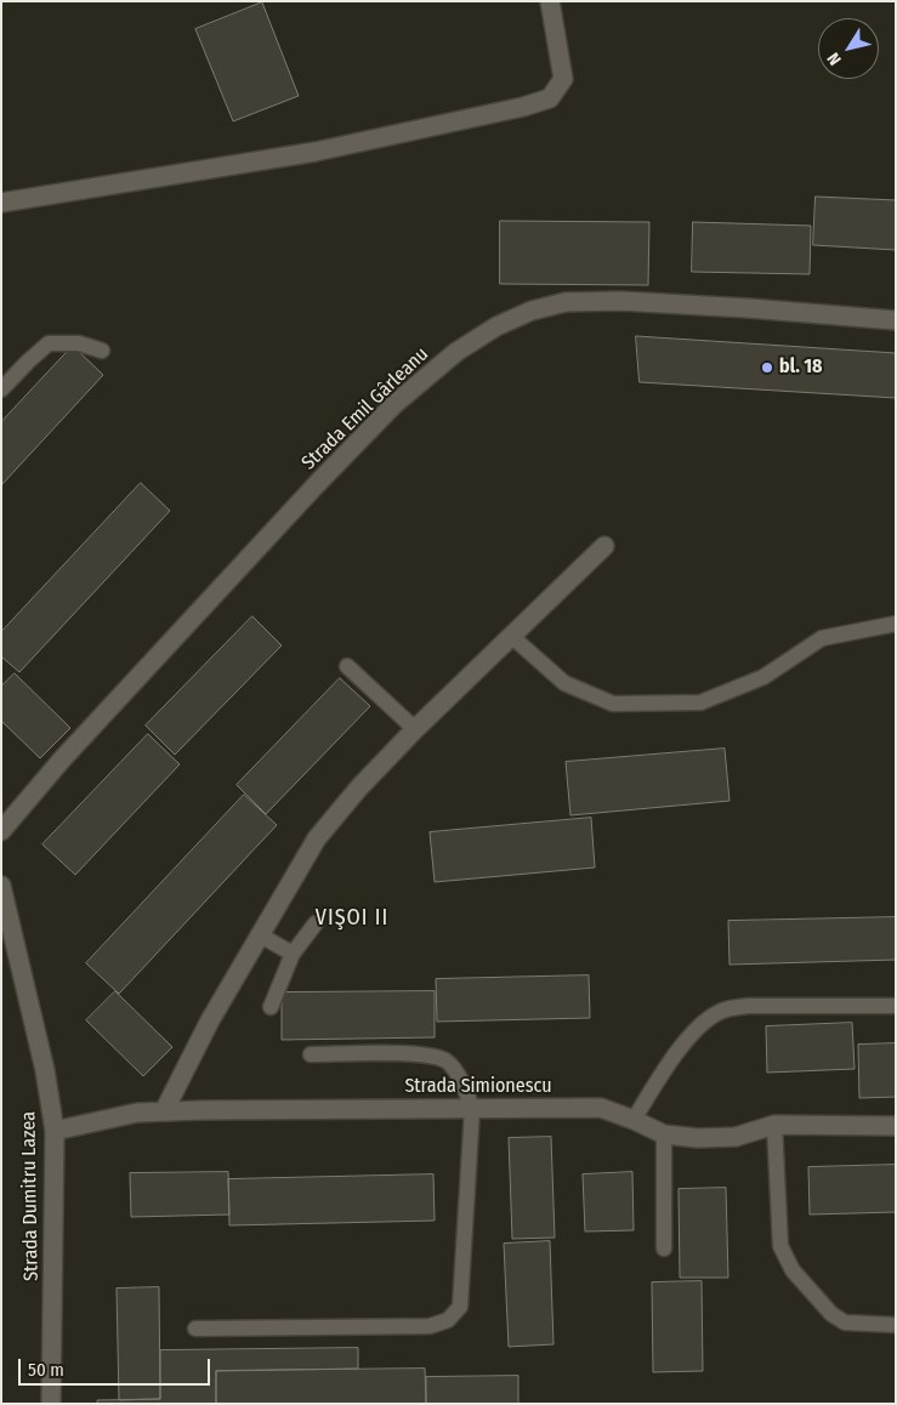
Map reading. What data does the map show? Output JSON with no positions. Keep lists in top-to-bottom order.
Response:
{
  "streets": {
    "street": ["Strada Emil Gârleanu", "Strada Simionescu", "Strada Dumitru Lazea"]
  },
  "crossings": [
    ["Strada Simionescu", "Strada Dumitru Lazea"]
  ],
  "districts": ["VIŞOI II"],
  "places": ["bl. 18"],
  "scale_bar": "50 m",
  "north": "bottom left"
}
